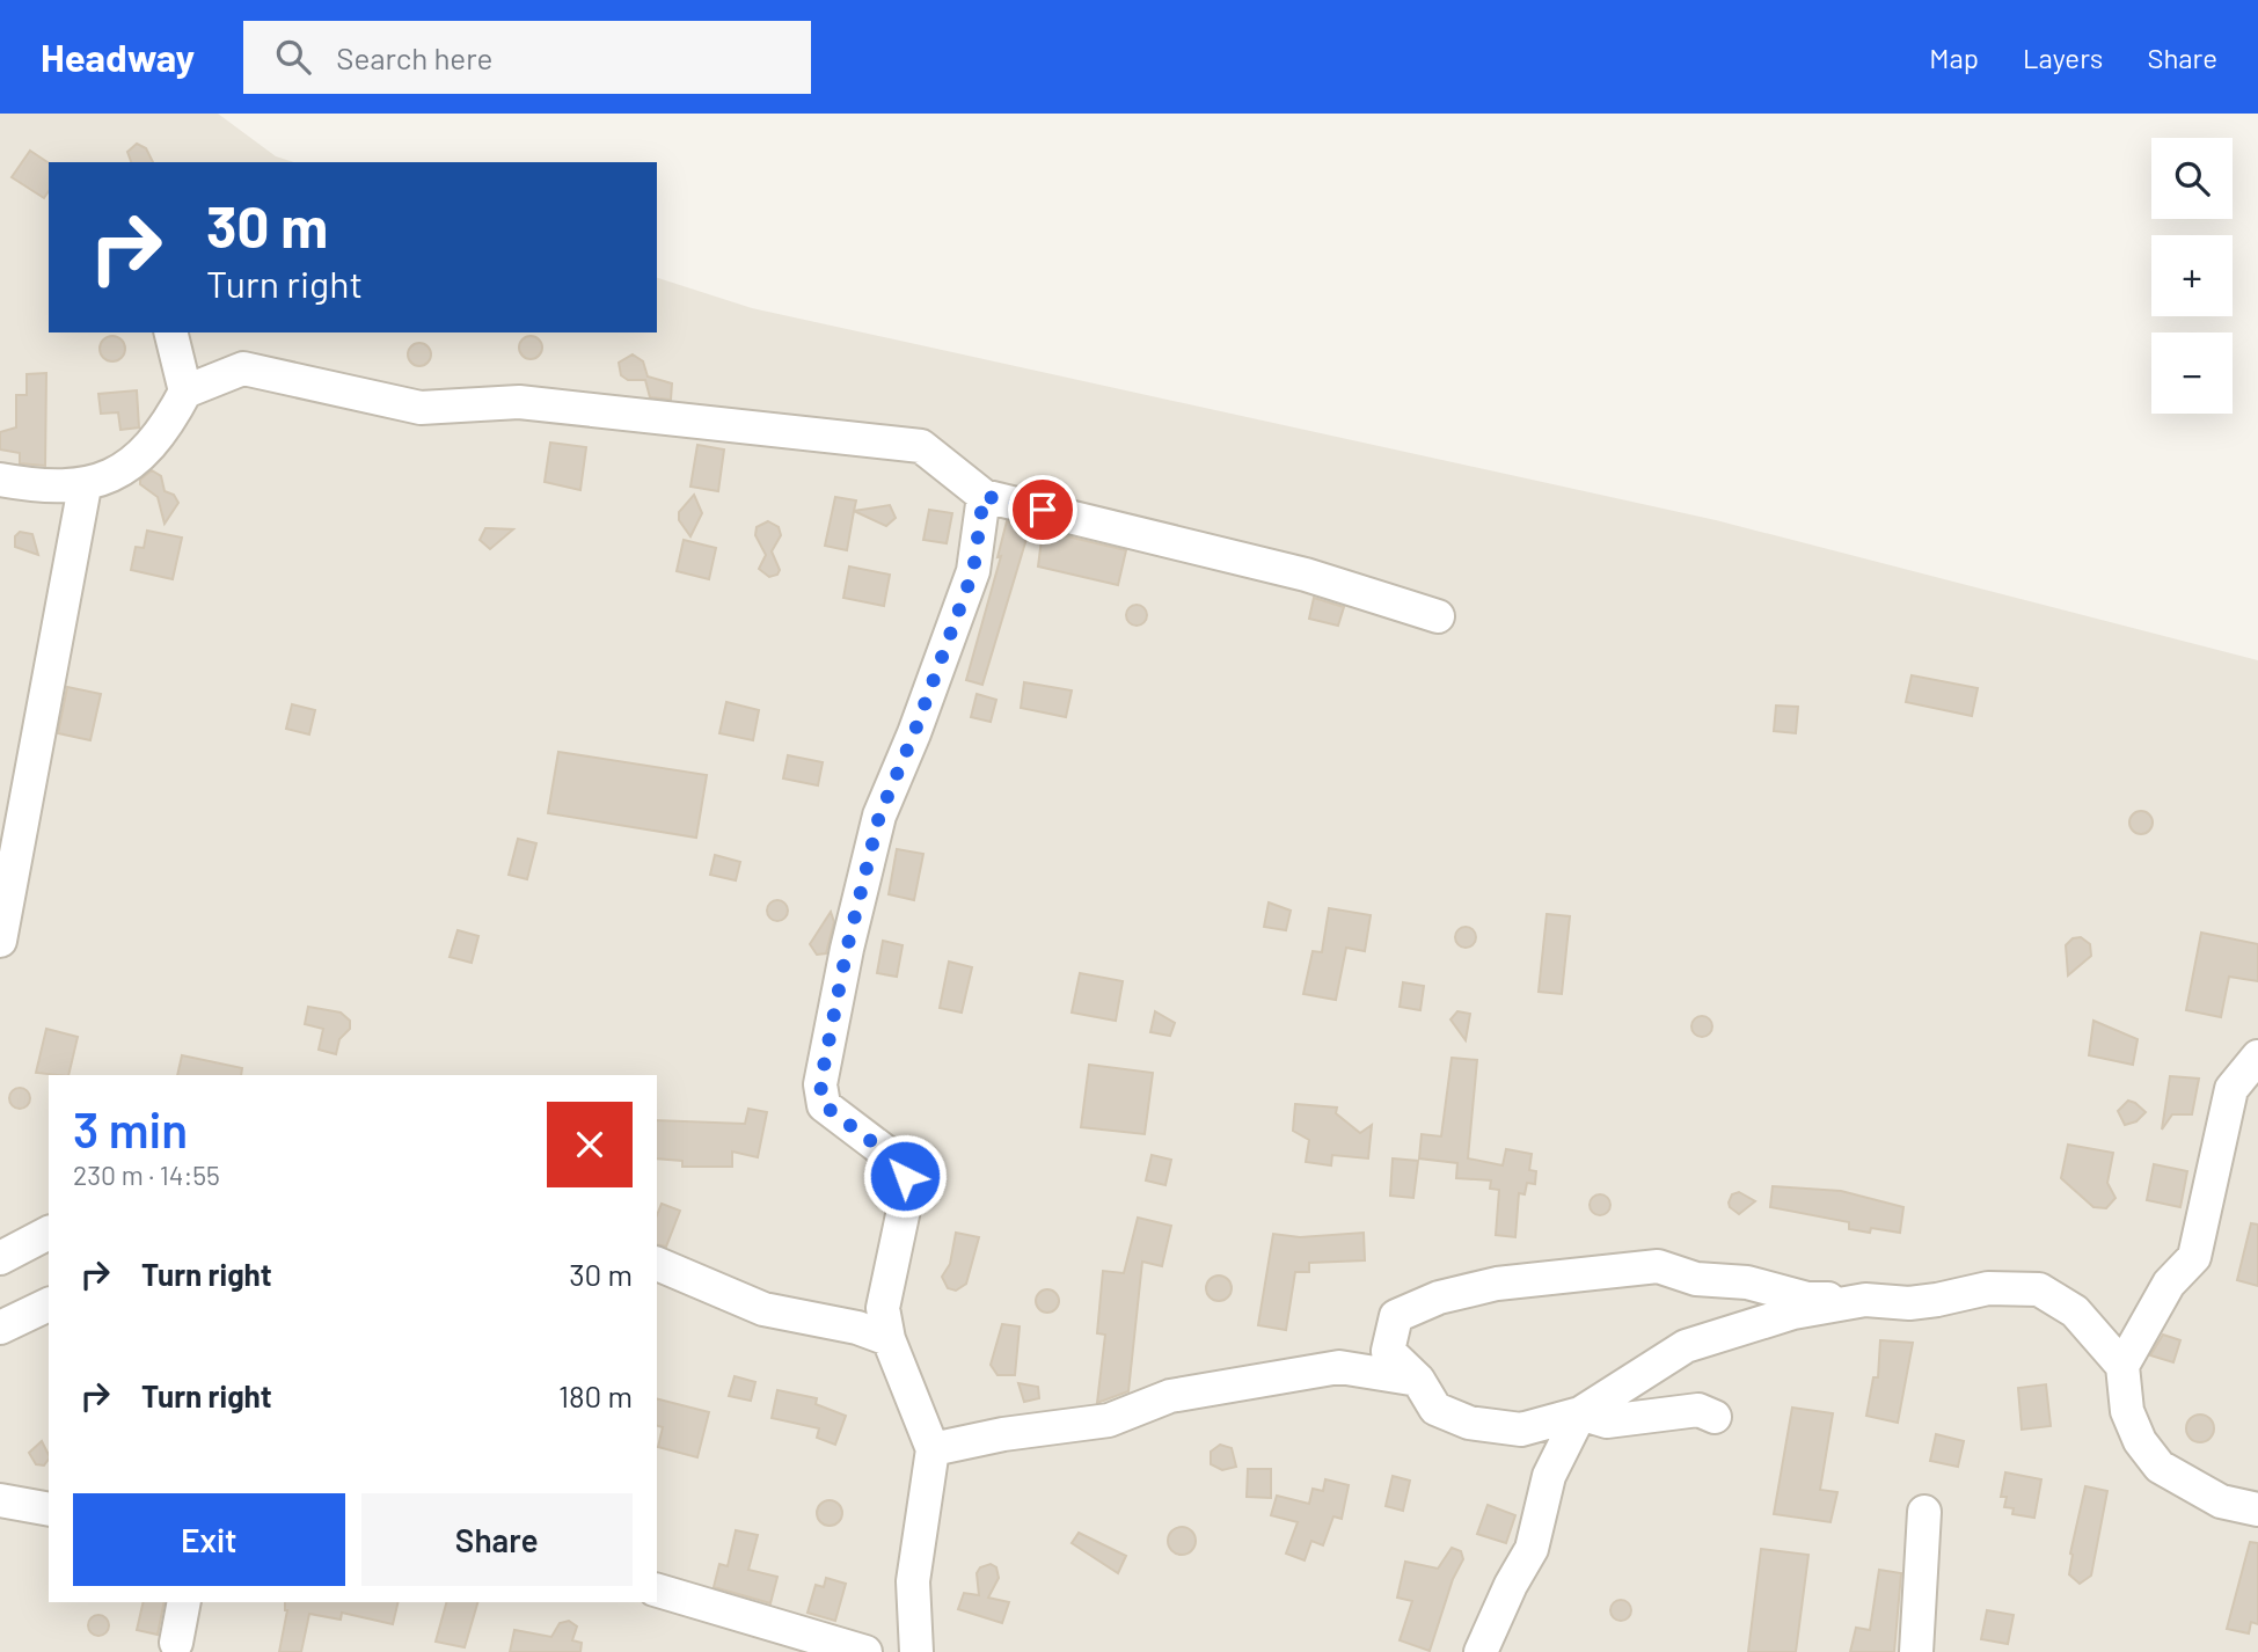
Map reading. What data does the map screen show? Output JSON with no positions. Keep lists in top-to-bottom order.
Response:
{
  "page": {
    "header": "Headway",
    "search": "Search here",
    "nav": ["Map", "Layers", "Share"],
    "map_buttons": ["+", "−"],
    "turn": ["30 m", "Turn right"],
    "heading": ["3 min", "230 m · 14:55"],
    "list": [
      {
        "name": "Turn right",
        "value": "30 m"
      },
      {
        "name": "Turn right",
        "value": "180 m"
      }
    ],
    "buttons": ["Exit", "Share"]
  }
}
